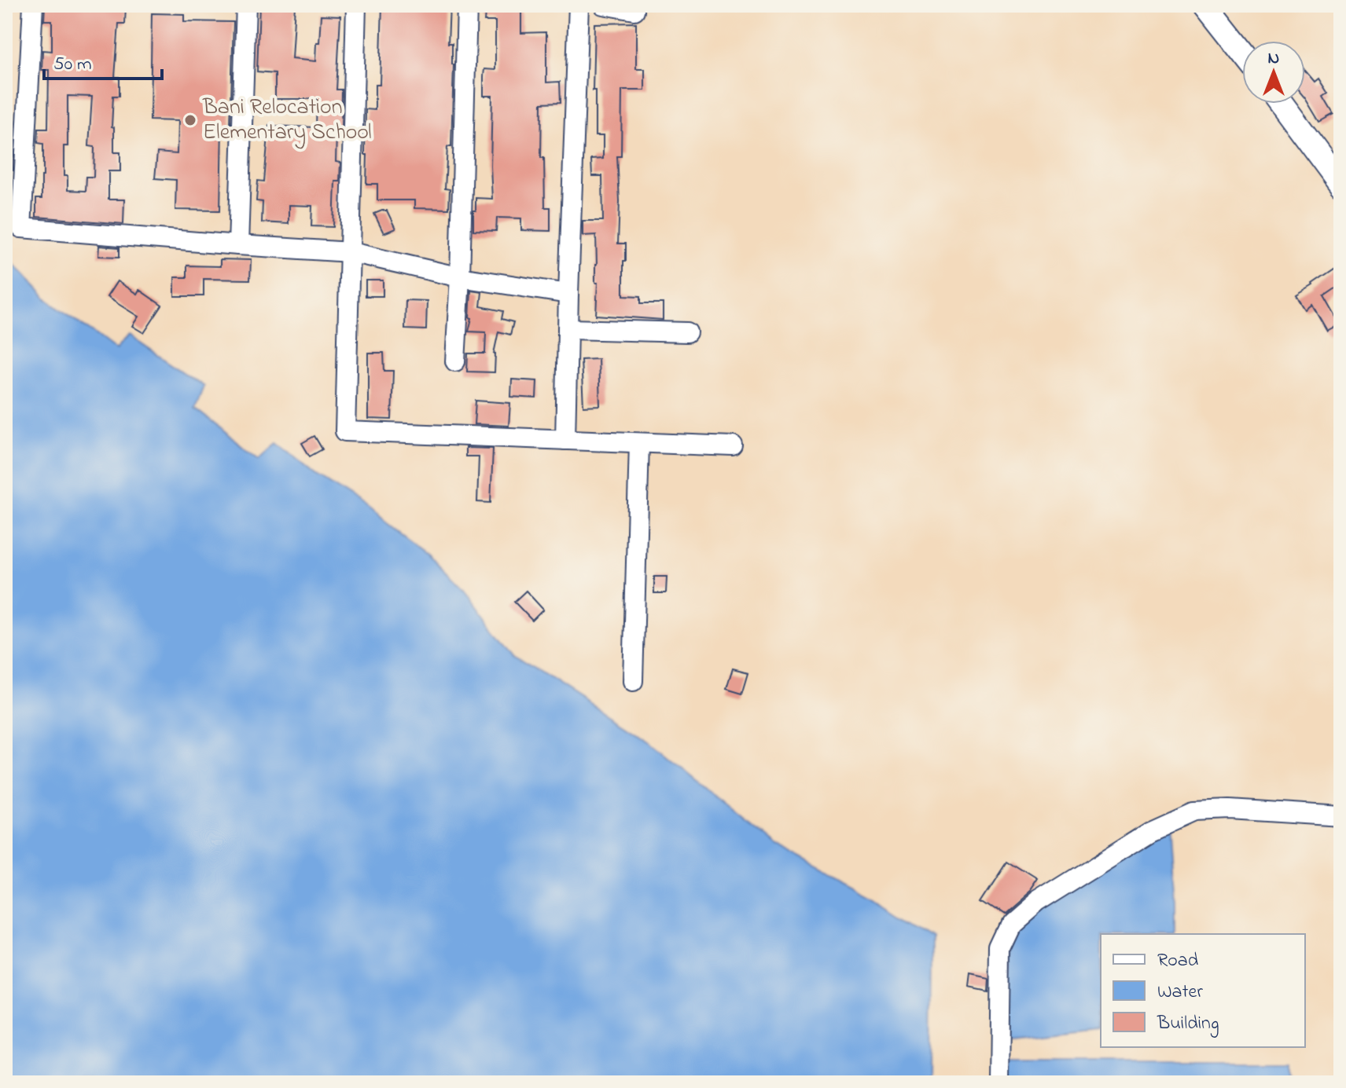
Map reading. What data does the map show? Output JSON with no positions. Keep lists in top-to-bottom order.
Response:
{
  "places": ["Bani Relocation Elementary School"],
  "legend": ["Road", "Water", "Building"],
  "scale_bar": "50 m",
  "north": "top"
}
